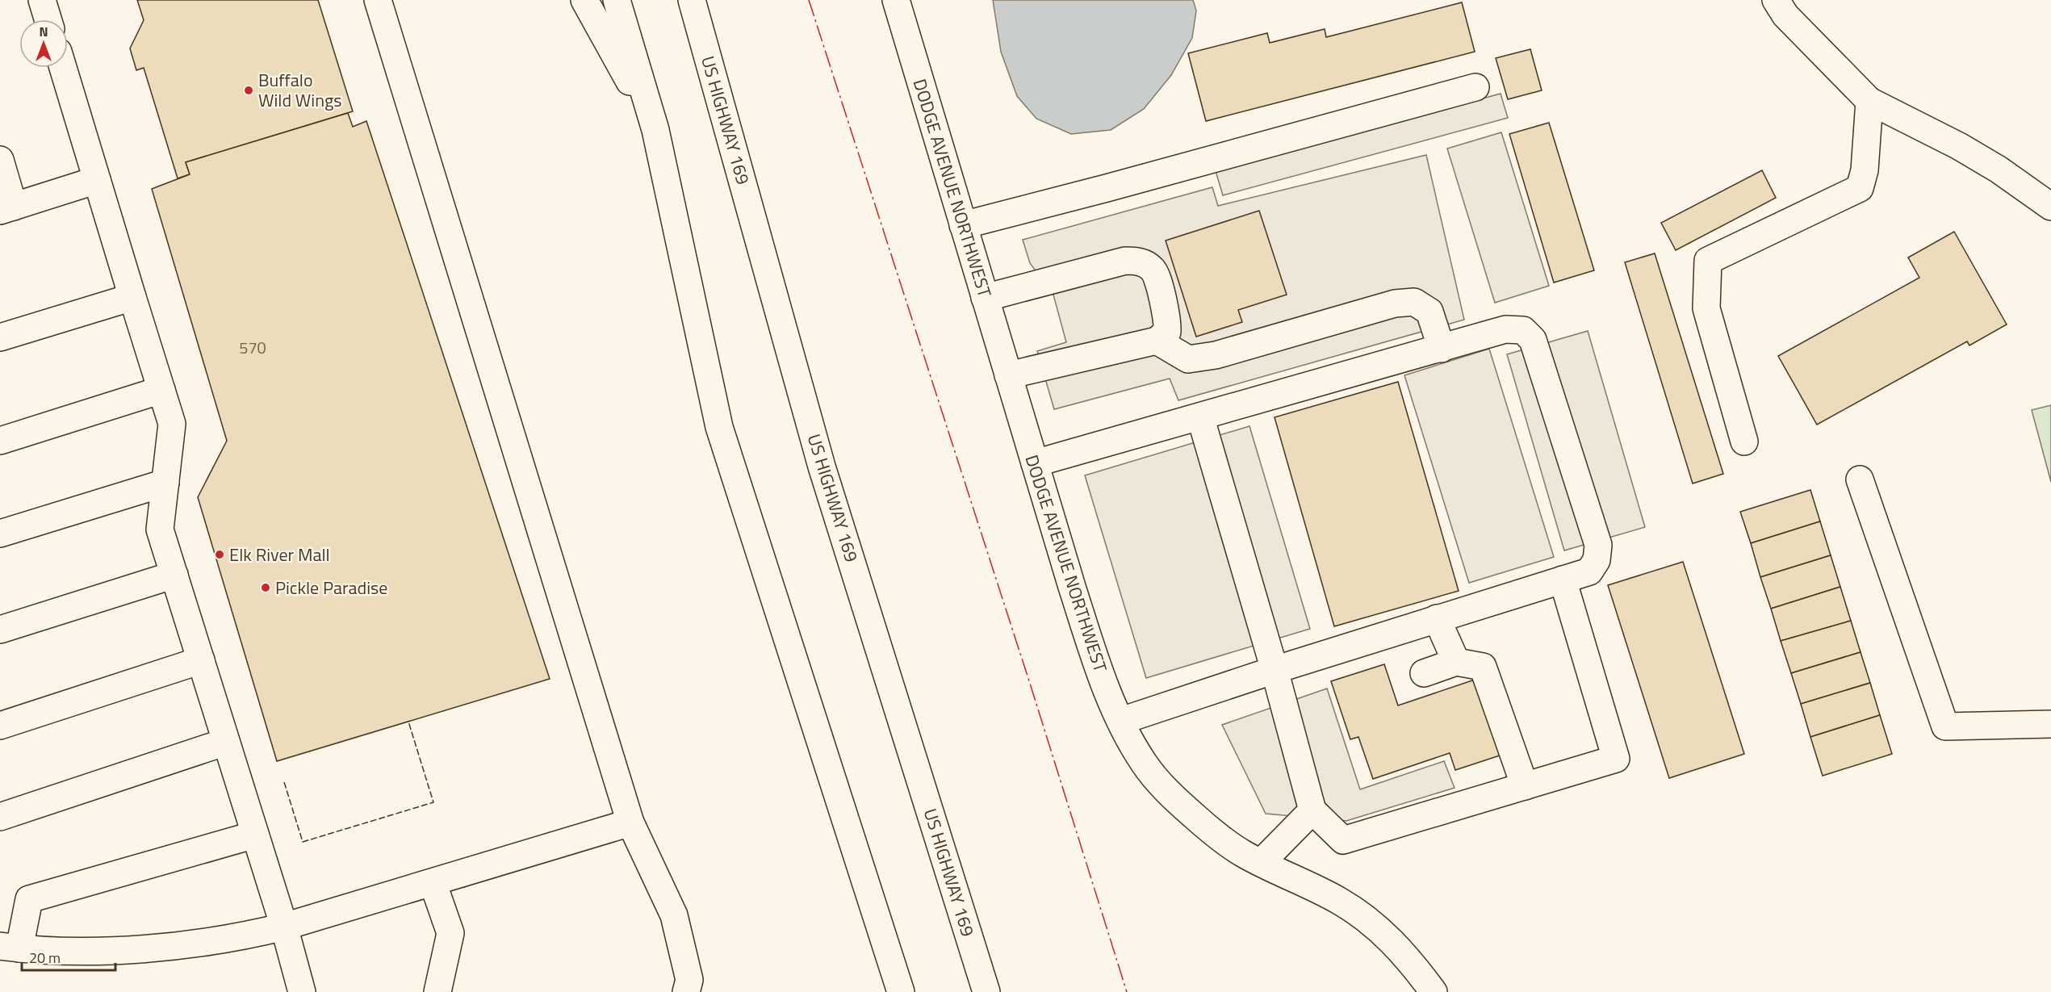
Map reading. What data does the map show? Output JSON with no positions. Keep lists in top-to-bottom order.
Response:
{
  "streets": {
    "main road": ["US HIGHWAY 169", "DODGE AVENUE NORTHWEST"]
  },
  "places": ["Buffalo Wild Wings", "Elk River Mall", "Pickle Paradise"],
  "house_numbers": ["570"],
  "scale_bar": "20 m",
  "north": "top"
}
